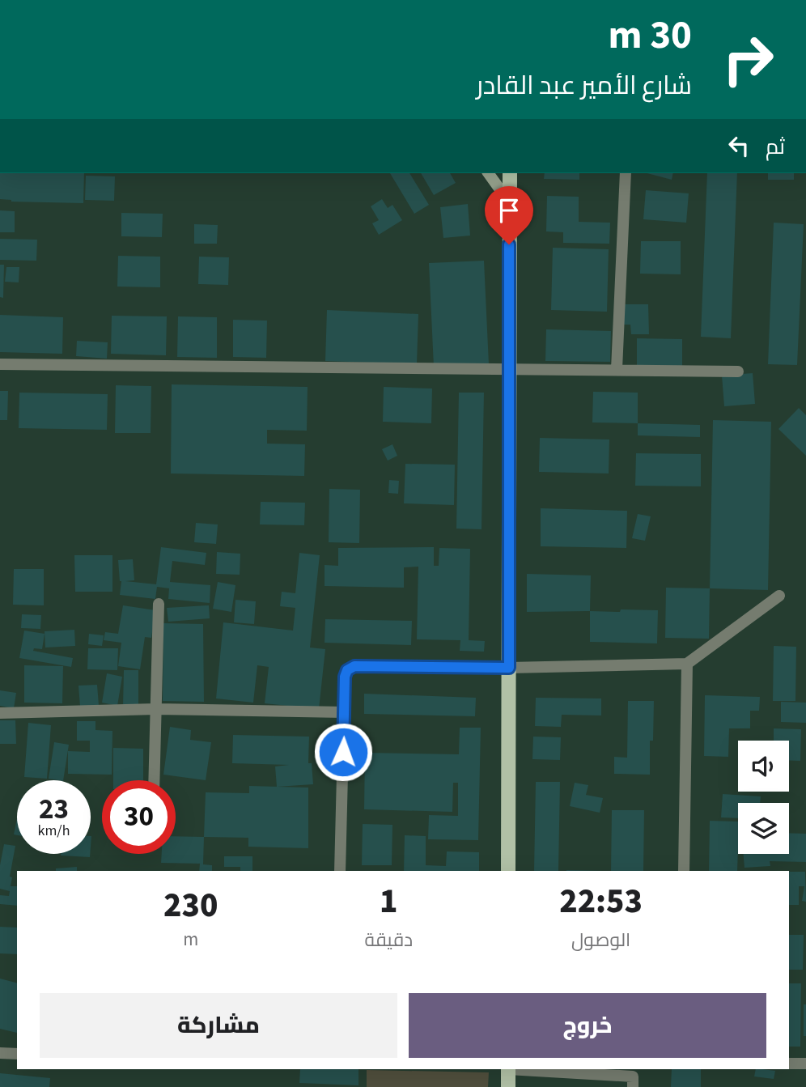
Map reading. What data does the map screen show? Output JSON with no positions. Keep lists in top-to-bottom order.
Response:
{
  "page": {
    "turn": ["30 m", "شارع الأمير عبد القادر"],
    "then": "ثم",
    "speed": "23 km/h",
    "limit": "30",
    "eta": [
      "22:53",
      "الوصول",
      "1",
      "دقيقة",
      "230",
      "m"
    ],
    "buttons": ["خروج", "مشاركة"]
  }
}
